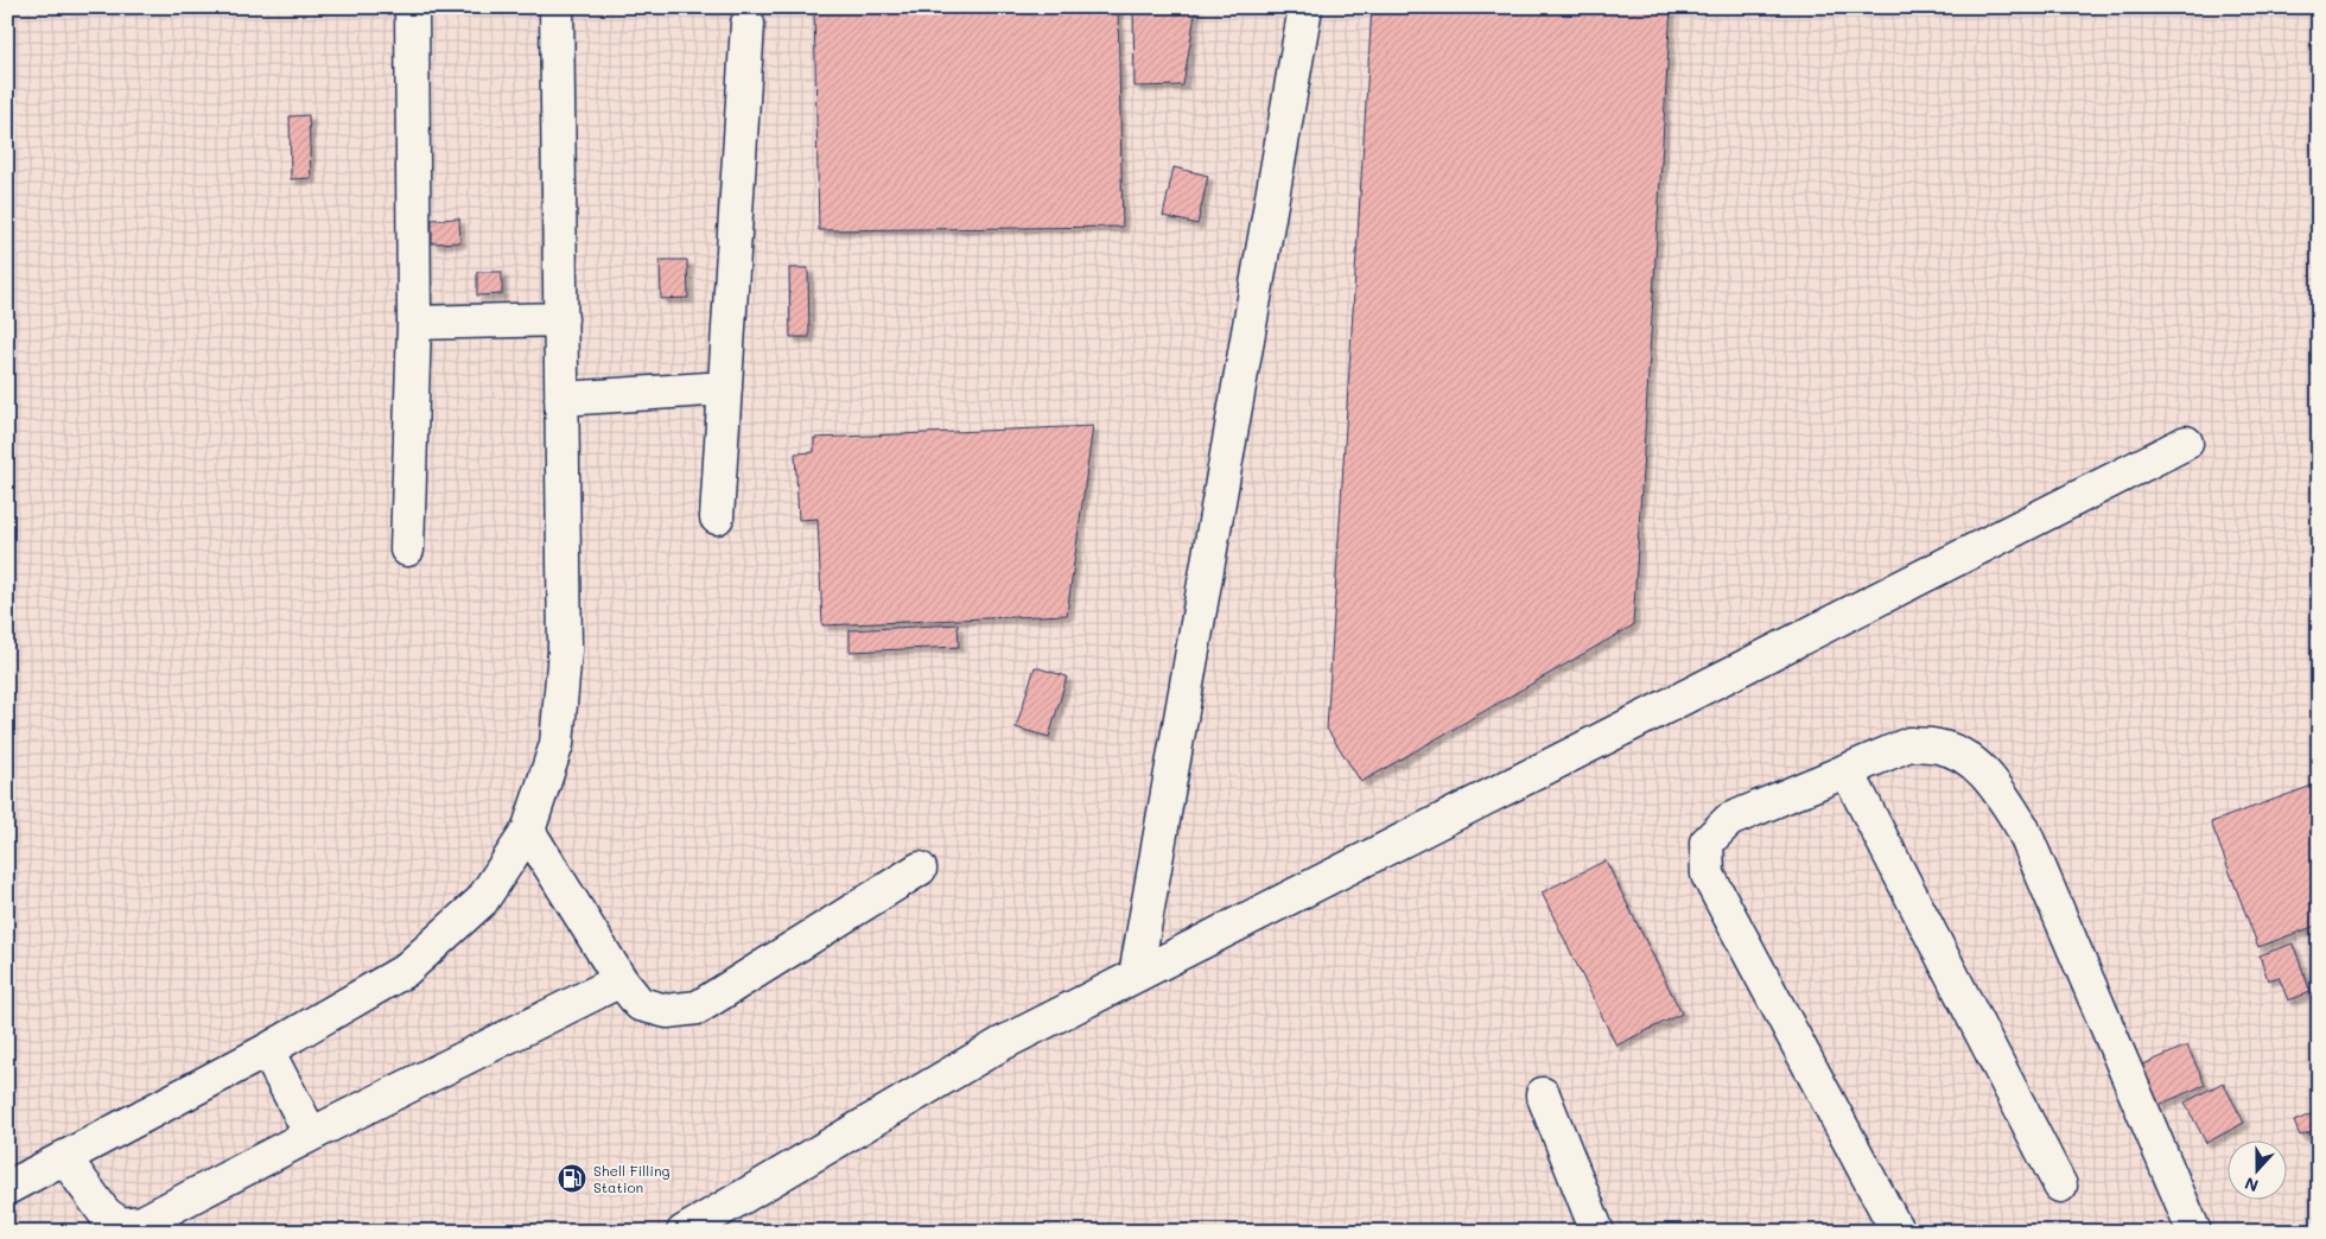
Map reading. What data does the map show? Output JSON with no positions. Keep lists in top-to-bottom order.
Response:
{
  "places": {
    "fuel station": ["Shell Filling Station"]
  },
  "north": "bottom"
}
